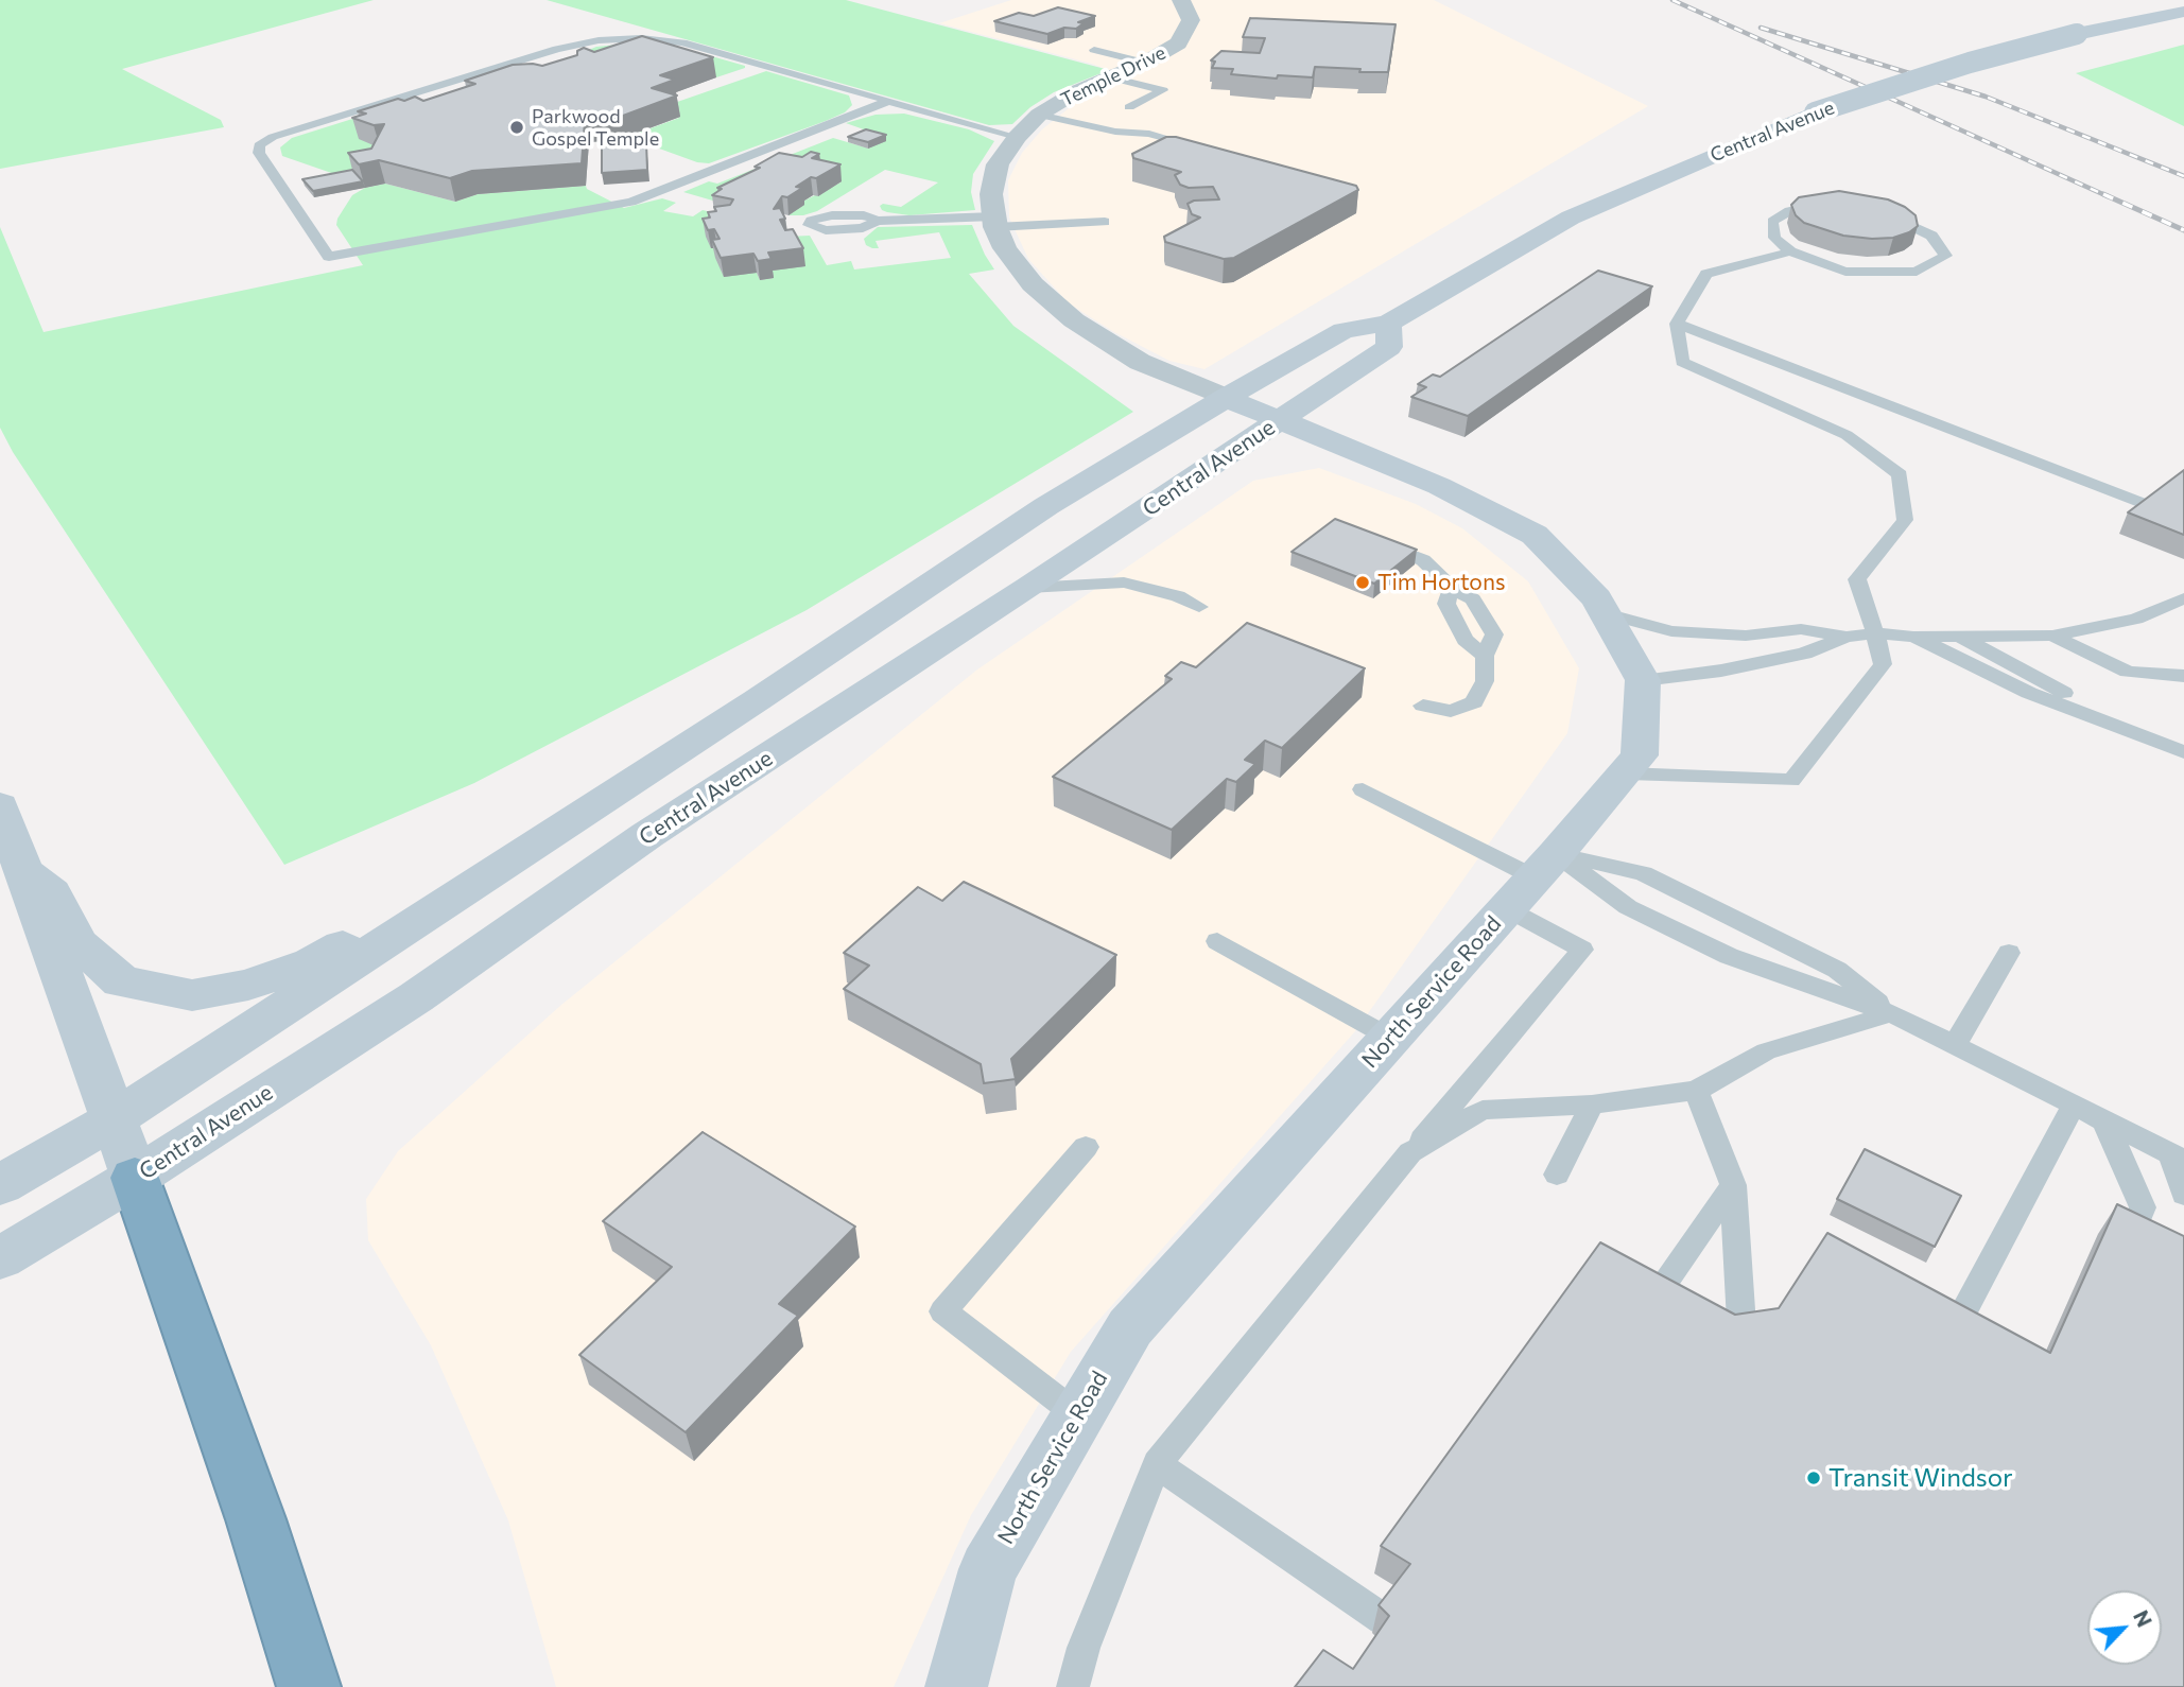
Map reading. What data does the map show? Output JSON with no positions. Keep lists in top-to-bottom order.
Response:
{
  "streets": {
    "street": ["Temple Drive", "Central Avenue", "North Service Road"]
  },
  "crossings": [
    ["Temple Drive", "Central Avenue"]
  ],
  "places": ["Parkwood Gospel Temple", "Tim Hortons", "Transit Windsor"],
  "north": "top right"
}
